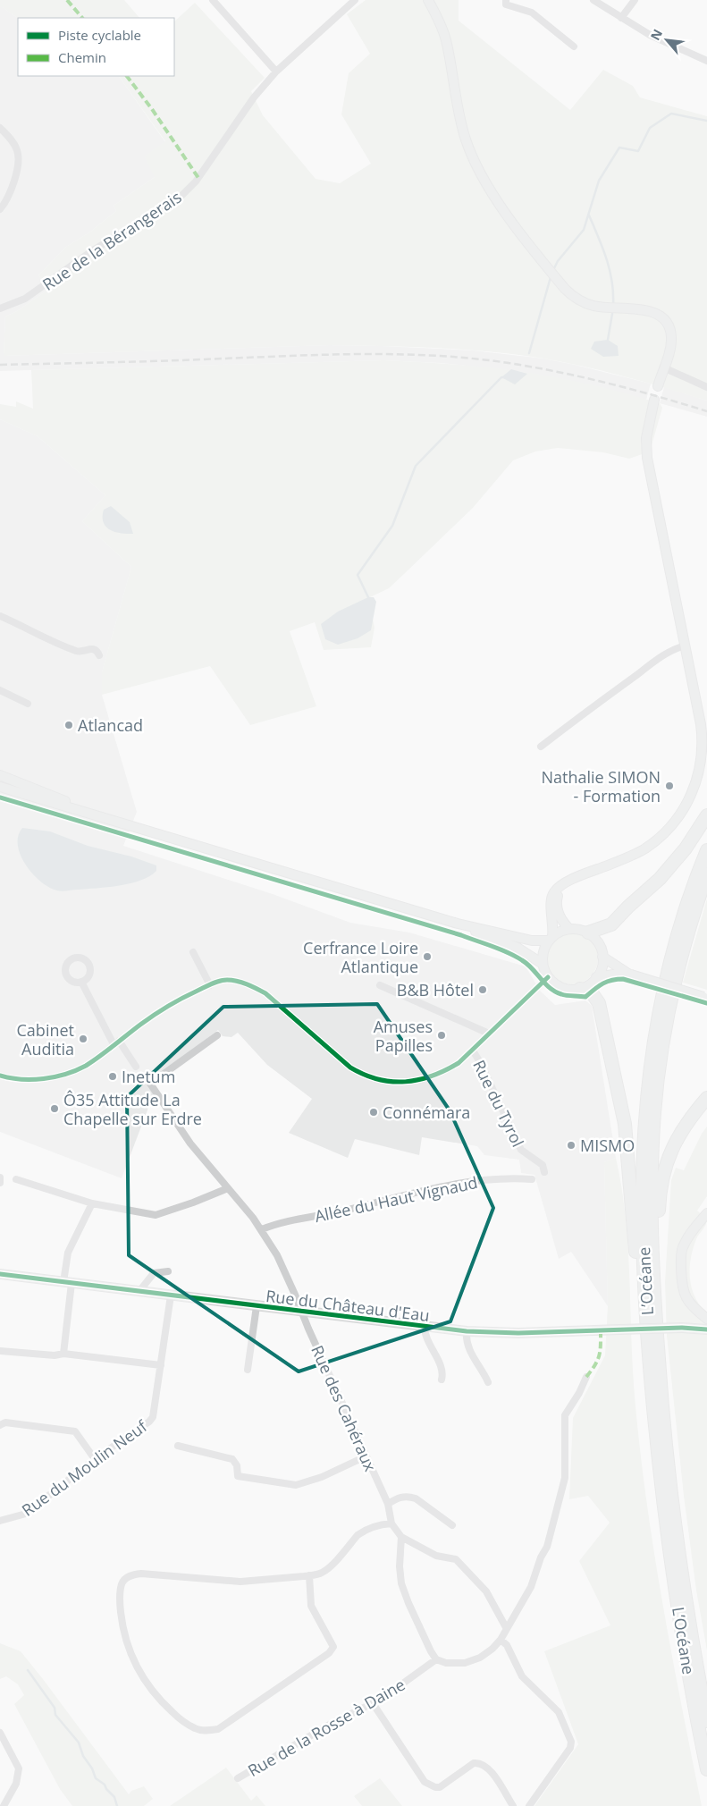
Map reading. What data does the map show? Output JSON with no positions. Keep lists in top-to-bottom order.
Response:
{
  "streets": {
    "highway": ["L’Océane"],
    "street": [
      "Rue de la Bérangerais",
      "Rue du Tyrol",
      "Allée du Haut Vignaud",
      "Rue du Château d'Eau",
      "Rue des Cahéraux",
      "Rue du Moulin Neuf",
      "Rue de la Rosse à Daine"
    ]
  },
  "crossings": [
    ["Allée du Haut Vignaud", "Rue des Cahéraux"],
    ["Rue du Château d'Eau", "Rue des Cahéraux"],
    ["Rue du Château d'Eau", "Rue du Moulin Neuf"]
  ],
  "places": [
    "Atlancad",
    "Nathalie SIMON - Formation",
    "Cerfrance Loire Atlantique",
    "B&B Hôtel",
    "Amuses Papilles",
    "Cabinet Auditia",
    "Inetum",
    "Ô35 Attitude La Chapelle sur Erdre",
    "Connémara",
    "MISMO"
  ],
  "legend": ["Piste cyclable", "Chemin"],
  "north": "top left"
}
